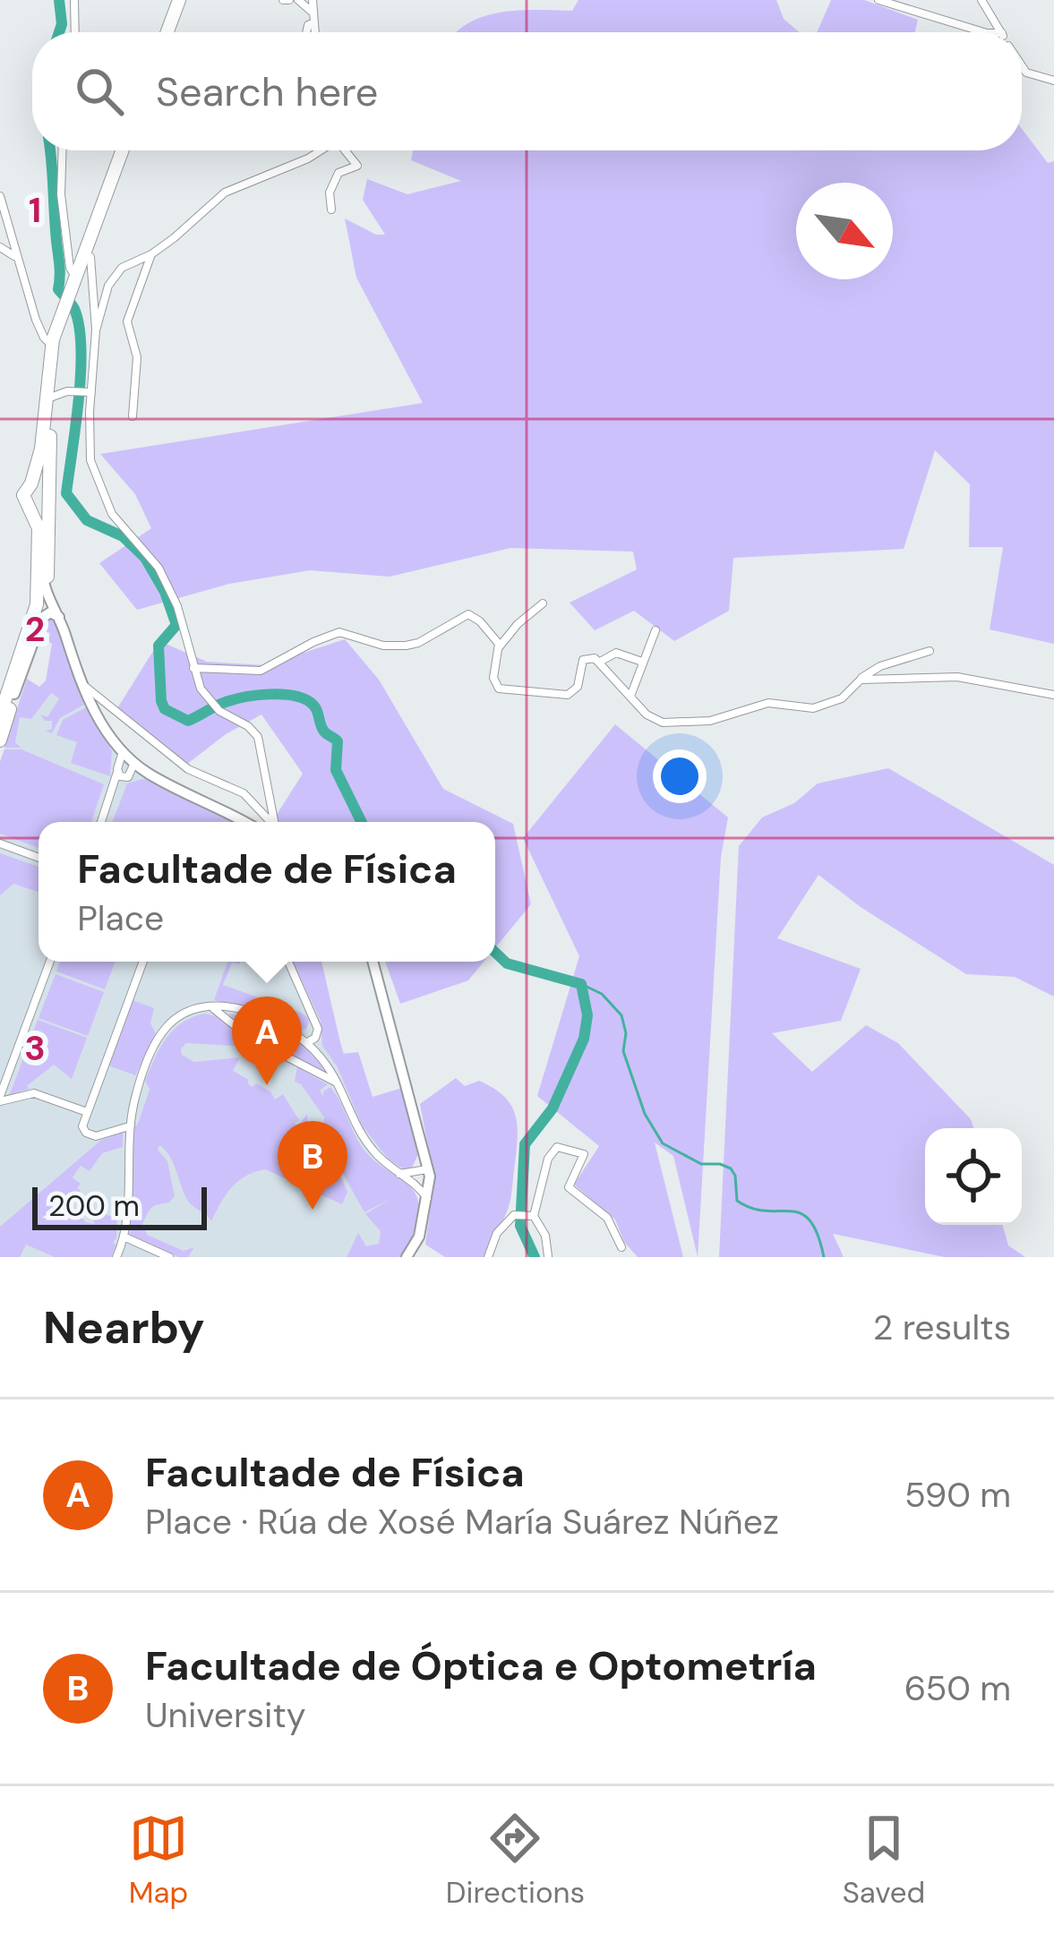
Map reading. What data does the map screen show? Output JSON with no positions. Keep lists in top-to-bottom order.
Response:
{
  "scale_bar": "200 m",
  "north": "bottom right",
  "page": {
    "search": "Search here",
    "popup": ["Facultade de Física", "Place"],
    "pins": ["A", "B"],
    "scale": "200 m",
    "heading": ["Nearby", "2 results"],
    "list": [
      {
        "mark": "A",
        "name": "Facultade de Física",
        "note": "Place · Rúa de Xosé María Suárez Núñez",
        "value": "590 m"
      },
      {
        "mark": "B",
        "name": "Facultade de Óptica e Optometría",
        "note": "University",
        "value": "650 m"
      }
    ],
    "nav": ["Map", "Directions", "Saved"]
  },
  "grid": {
    "rows": ["1", "2", "3"]
  }
}
